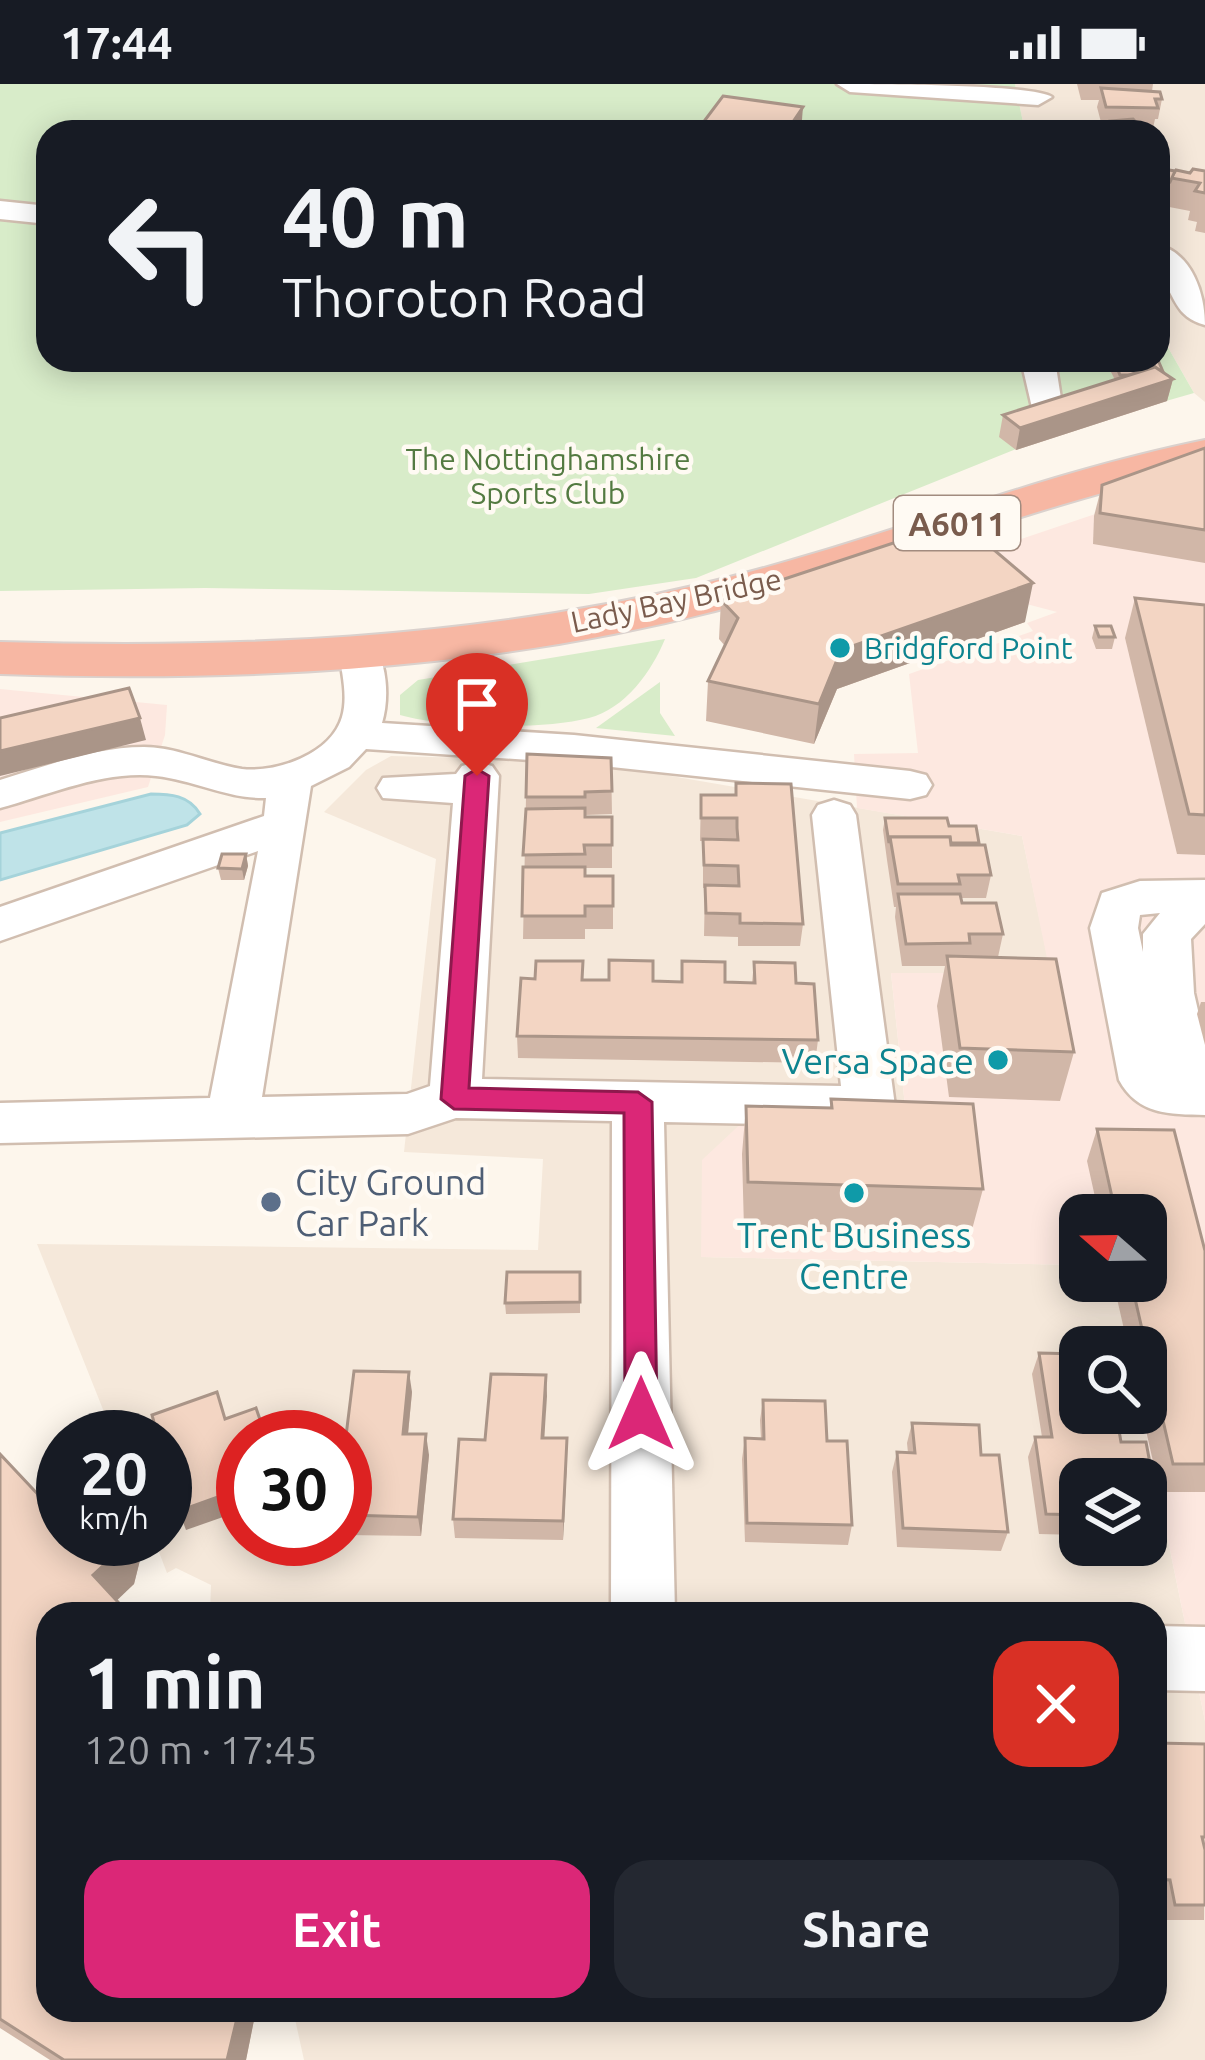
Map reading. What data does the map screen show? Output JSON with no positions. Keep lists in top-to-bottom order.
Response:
{
  "streets": {
    "highway": ["A6011", "Lady Bay Bridge"]
  },
  "parks": ["The Nottinghamshire Sports Club"],
  "places": [
    "Bridgford Point",
    "Versa Space",
    "Trent Business Centre",
    "City Ground Car Park"
  ],
  "north": "left",
  "page": {
    "status": "17:44",
    "turn": ["40 m", "Thoroton Road"],
    "speed": "20 km/h",
    "limit": "30",
    "heading": ["1 min", "120 m · 17:45"],
    "buttons": ["Exit", "Share"]
  }
}
